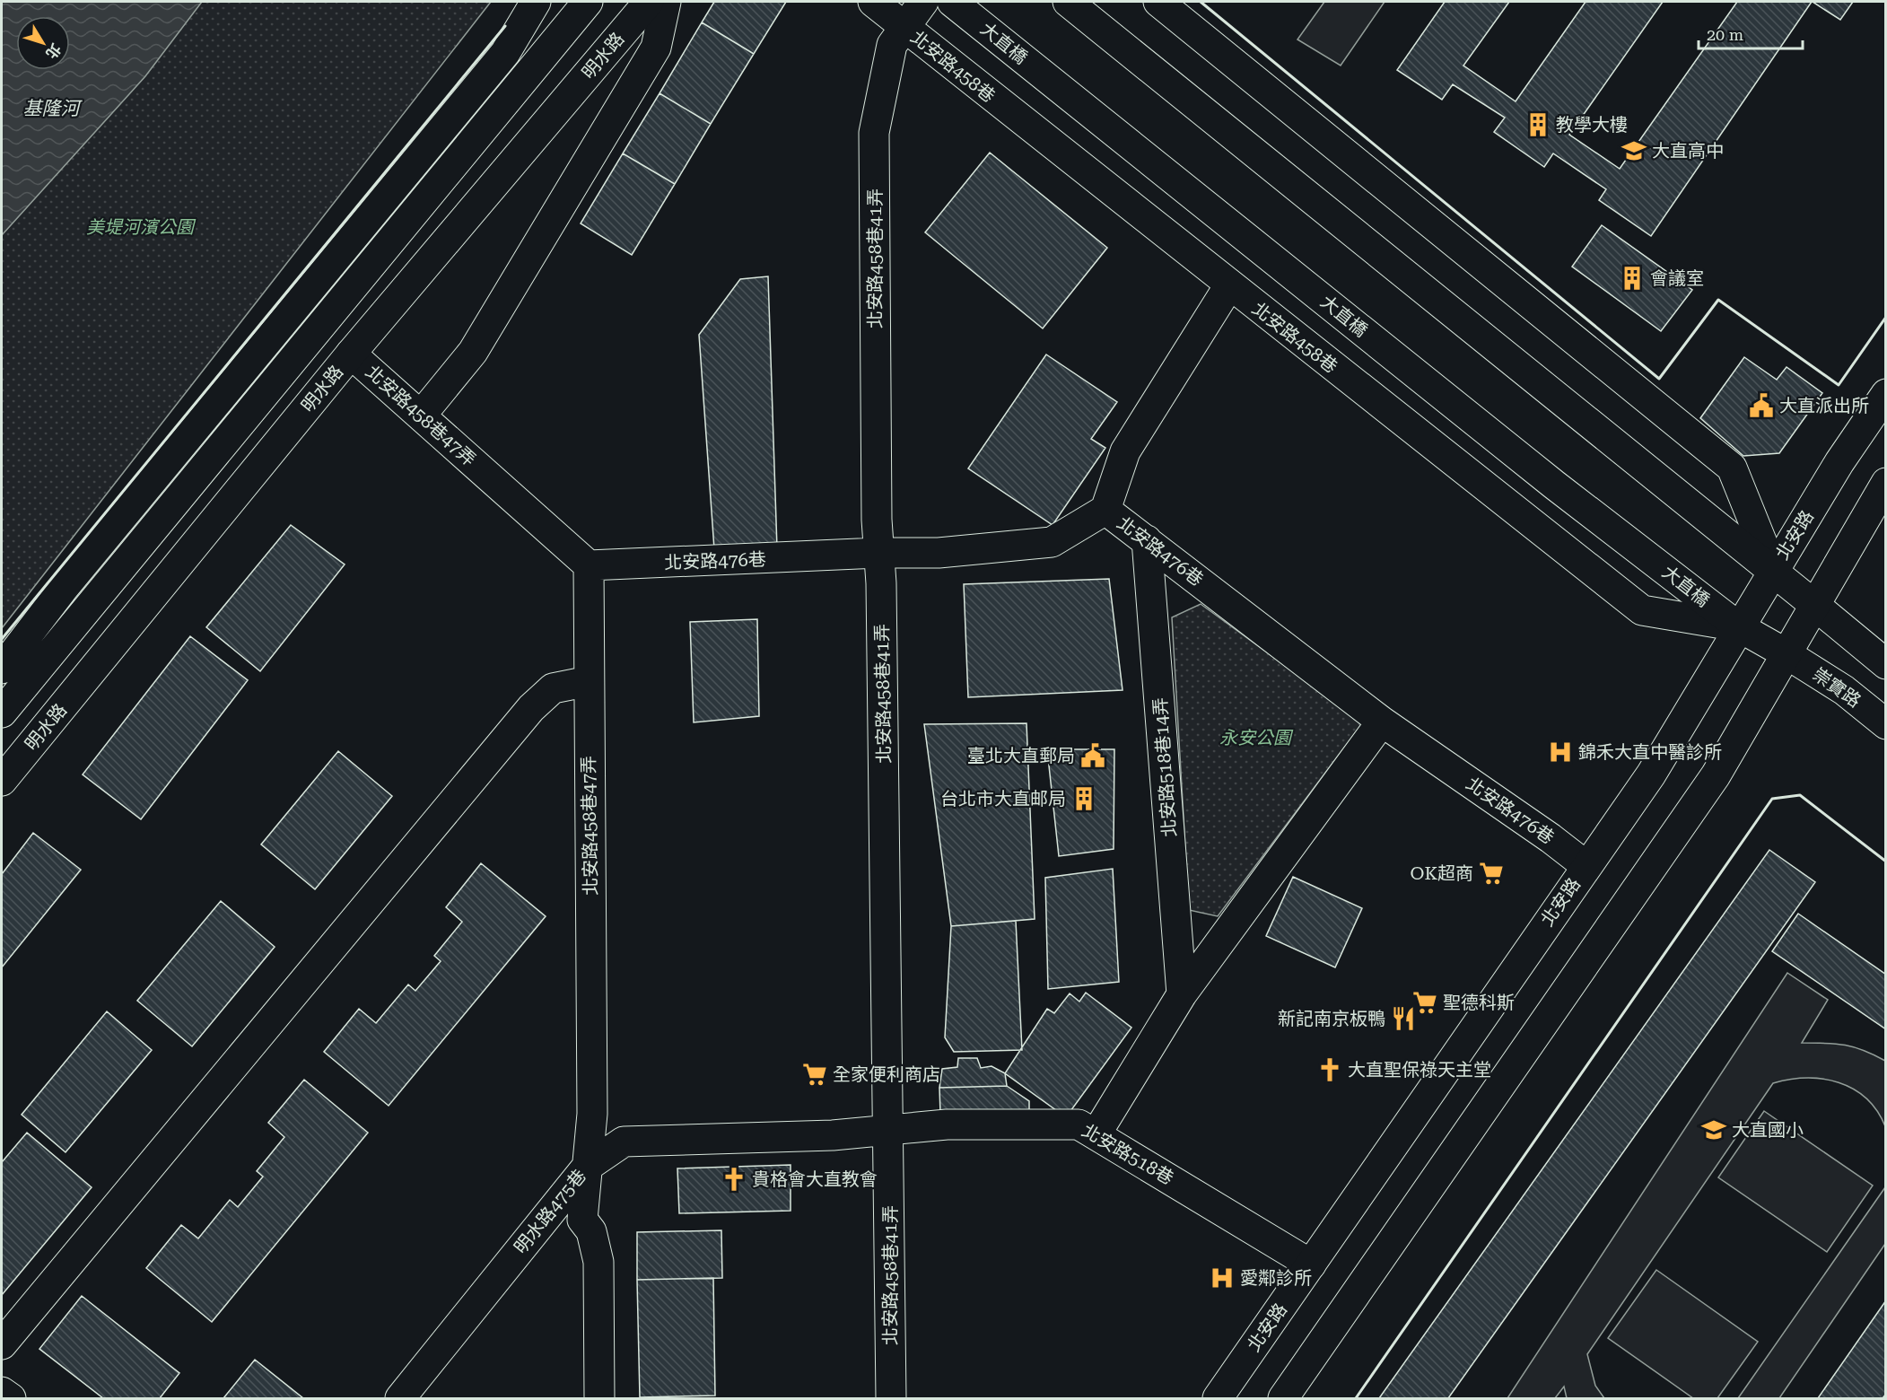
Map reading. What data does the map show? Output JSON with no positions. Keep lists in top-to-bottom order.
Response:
{
  "streets": {
    "street": [
      "大直橋",
      "明水路",
      "北安路458巷",
      "北安路458巷41弄",
      "北安路458巷47弄",
      "北安路",
      "北安路476巷",
      "崇實路",
      "北安路518巷14弄",
      "北安路518巷",
      "明水路475巷"
    ]
  },
  "crossings": [
    ["大直橋", "北安路458巷"],
    ["大直橋", "北安路"],
    ["大直橋", "崇實路"],
    ["明水路", "北安路458巷47弄"],
    ["北安路458巷", "北安路458巷41弄"],
    ["北安路458巷", "北安路"],
    ["北安路458巷", "崇實路"],
    ["北安路458巷41弄", "北安路476巷"],
    ["北安路458巷41弄", "北安路518巷"],
    ["北安路458巷41弄", "明水路475巷"],
    ["北安路458巷47弄", "北安路476巷"],
    ["北安路458巷47弄", "明水路475巷"],
    ["北安路", "北安路476巷"],
    ["北安路", "崇實路"],
    ["北安路", "北安路518巷"],
    ["北安路476巷", "北安路518巷14弄"],
    ["北安路518巷", "明水路475巷"]
  ],
  "water": ["基隆河"],
  "parks": ["美堤河濱公園", "永安公園"],
  "places": {
    "building": ["教學大樓", "會議室", "台北市大直邮局"],
    "school or university": ["大直高中", "大直國小"],
    "public building": ["大直派出所", "臺北大直郵局"],
    "hospital": ["錦禾大直中醫診所", "愛鄰診所"],
    "supermarket": ["OK超商", "聖德科斯", "全家便利商店"],
    "restaurant": ["新記南京板鴨"],
    "church": ["大直聖保祿天主堂", "貴格會大直教會"]
  },
  "scale_bar": "20 m",
  "north": "bottom right"
}
